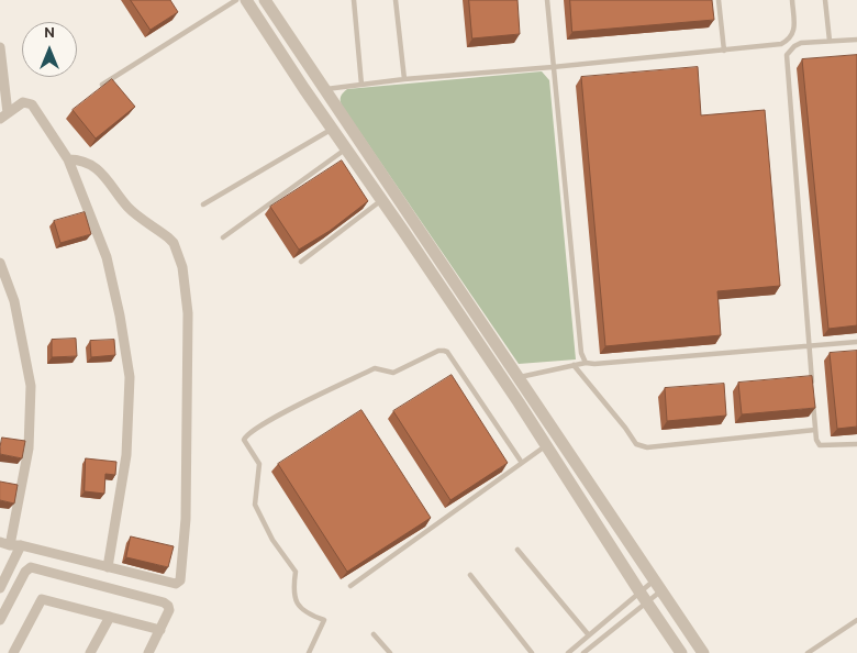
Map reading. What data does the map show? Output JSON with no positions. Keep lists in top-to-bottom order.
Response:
{
  "north": "top"
}
